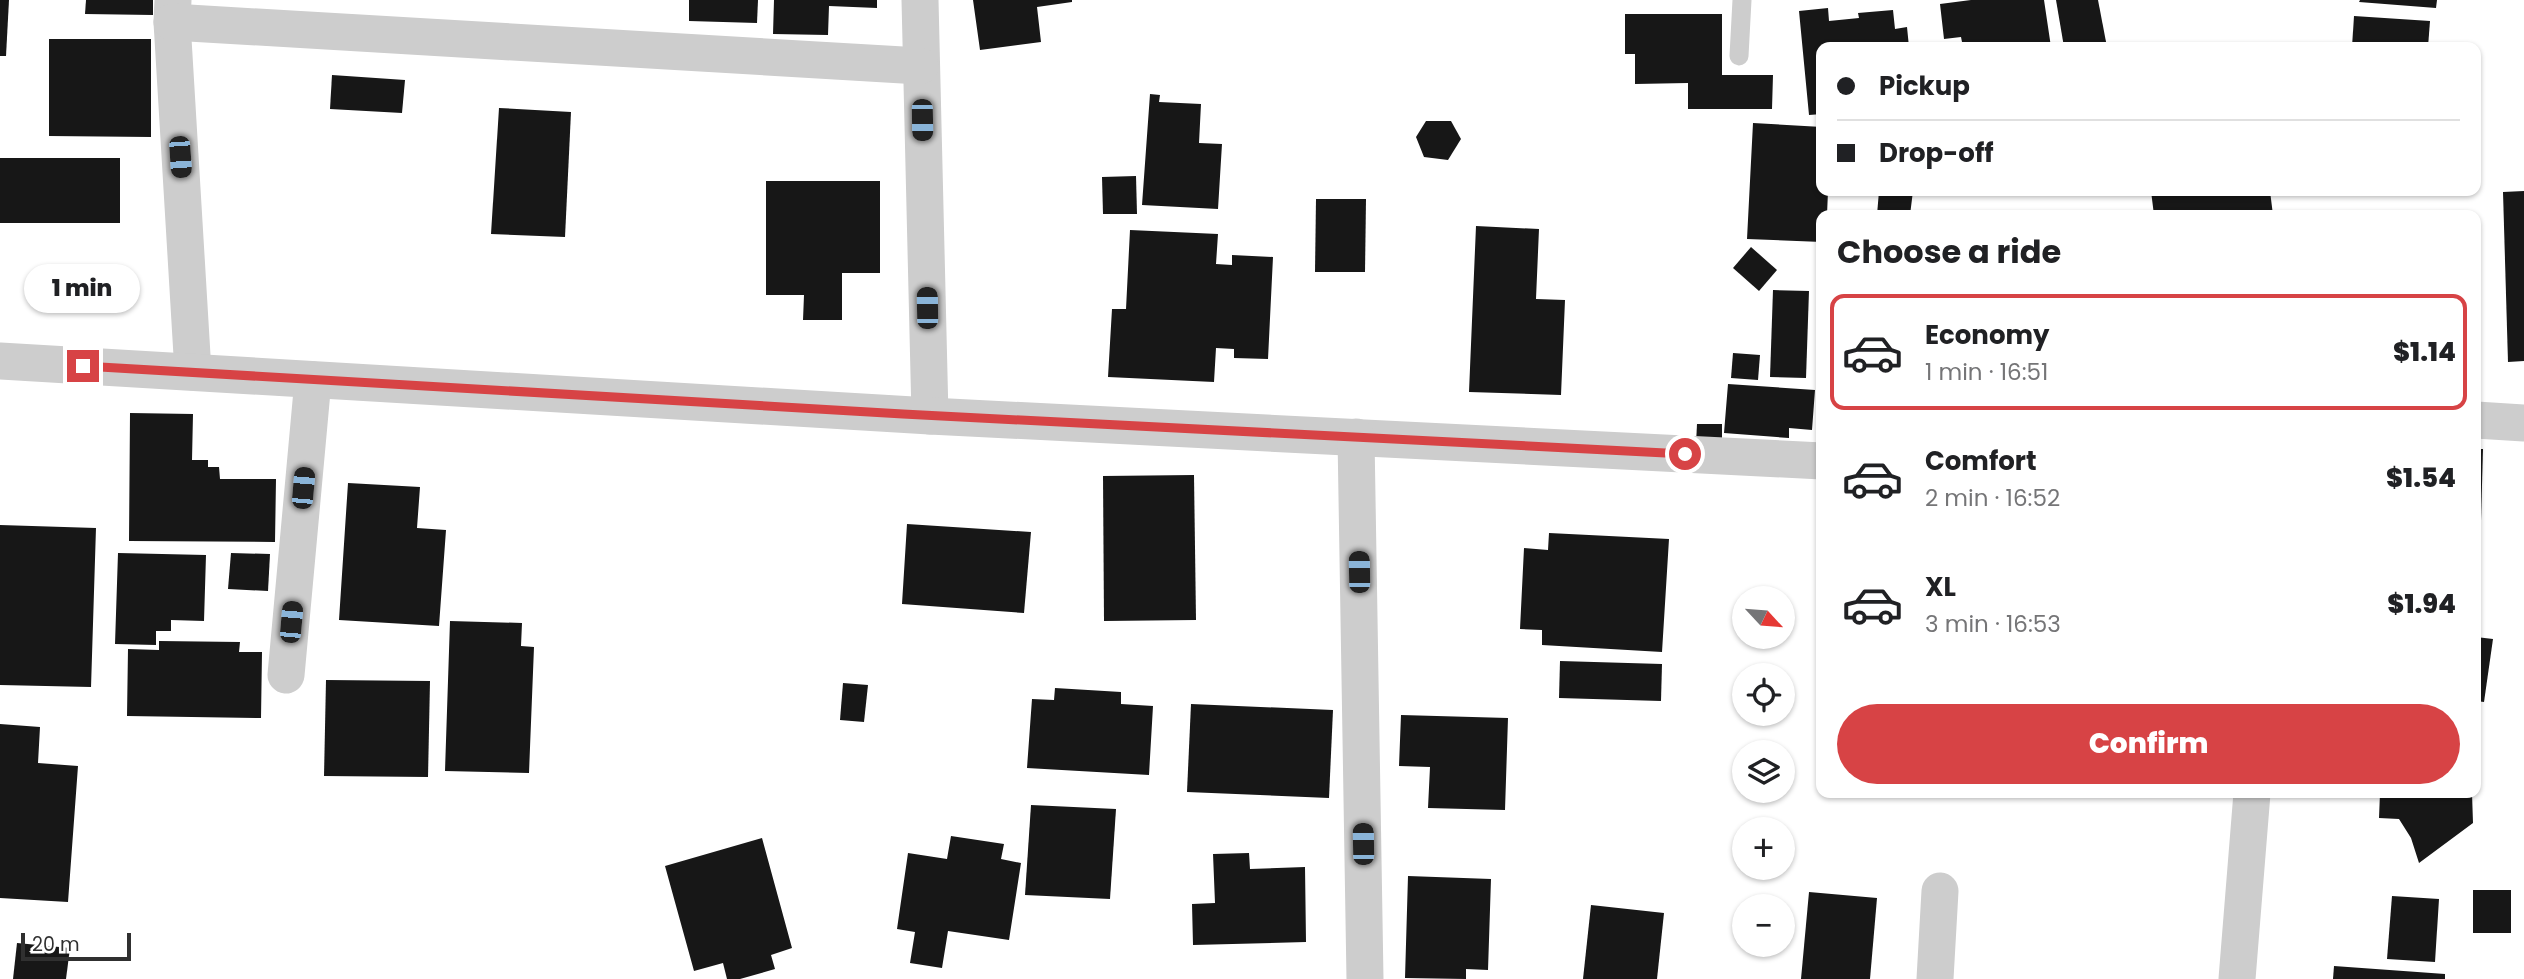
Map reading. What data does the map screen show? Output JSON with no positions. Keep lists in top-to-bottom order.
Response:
{
  "scale_bar": "20 m",
  "north": "bottom right",
  "page": {
    "banner": ["Pickup", "Drop-off"],
    "heading": "Choose a ride",
    "bubble": "1 min",
    "list": [
      {
        "name": "Economy",
        "note": "1 min · 16:51",
        "value": "$1.14"
      },
      {
        "name": "Comfort",
        "note": "2 min · 16:52",
        "value": "$1.54"
      },
      {
        "name": "XL",
        "note": "3 min · 16:53",
        "value": "$1.94"
      }
    ],
    "map_buttons": ["+", "−"],
    "buttons": "Confirm",
    "scale": "20 m"
  }
}
